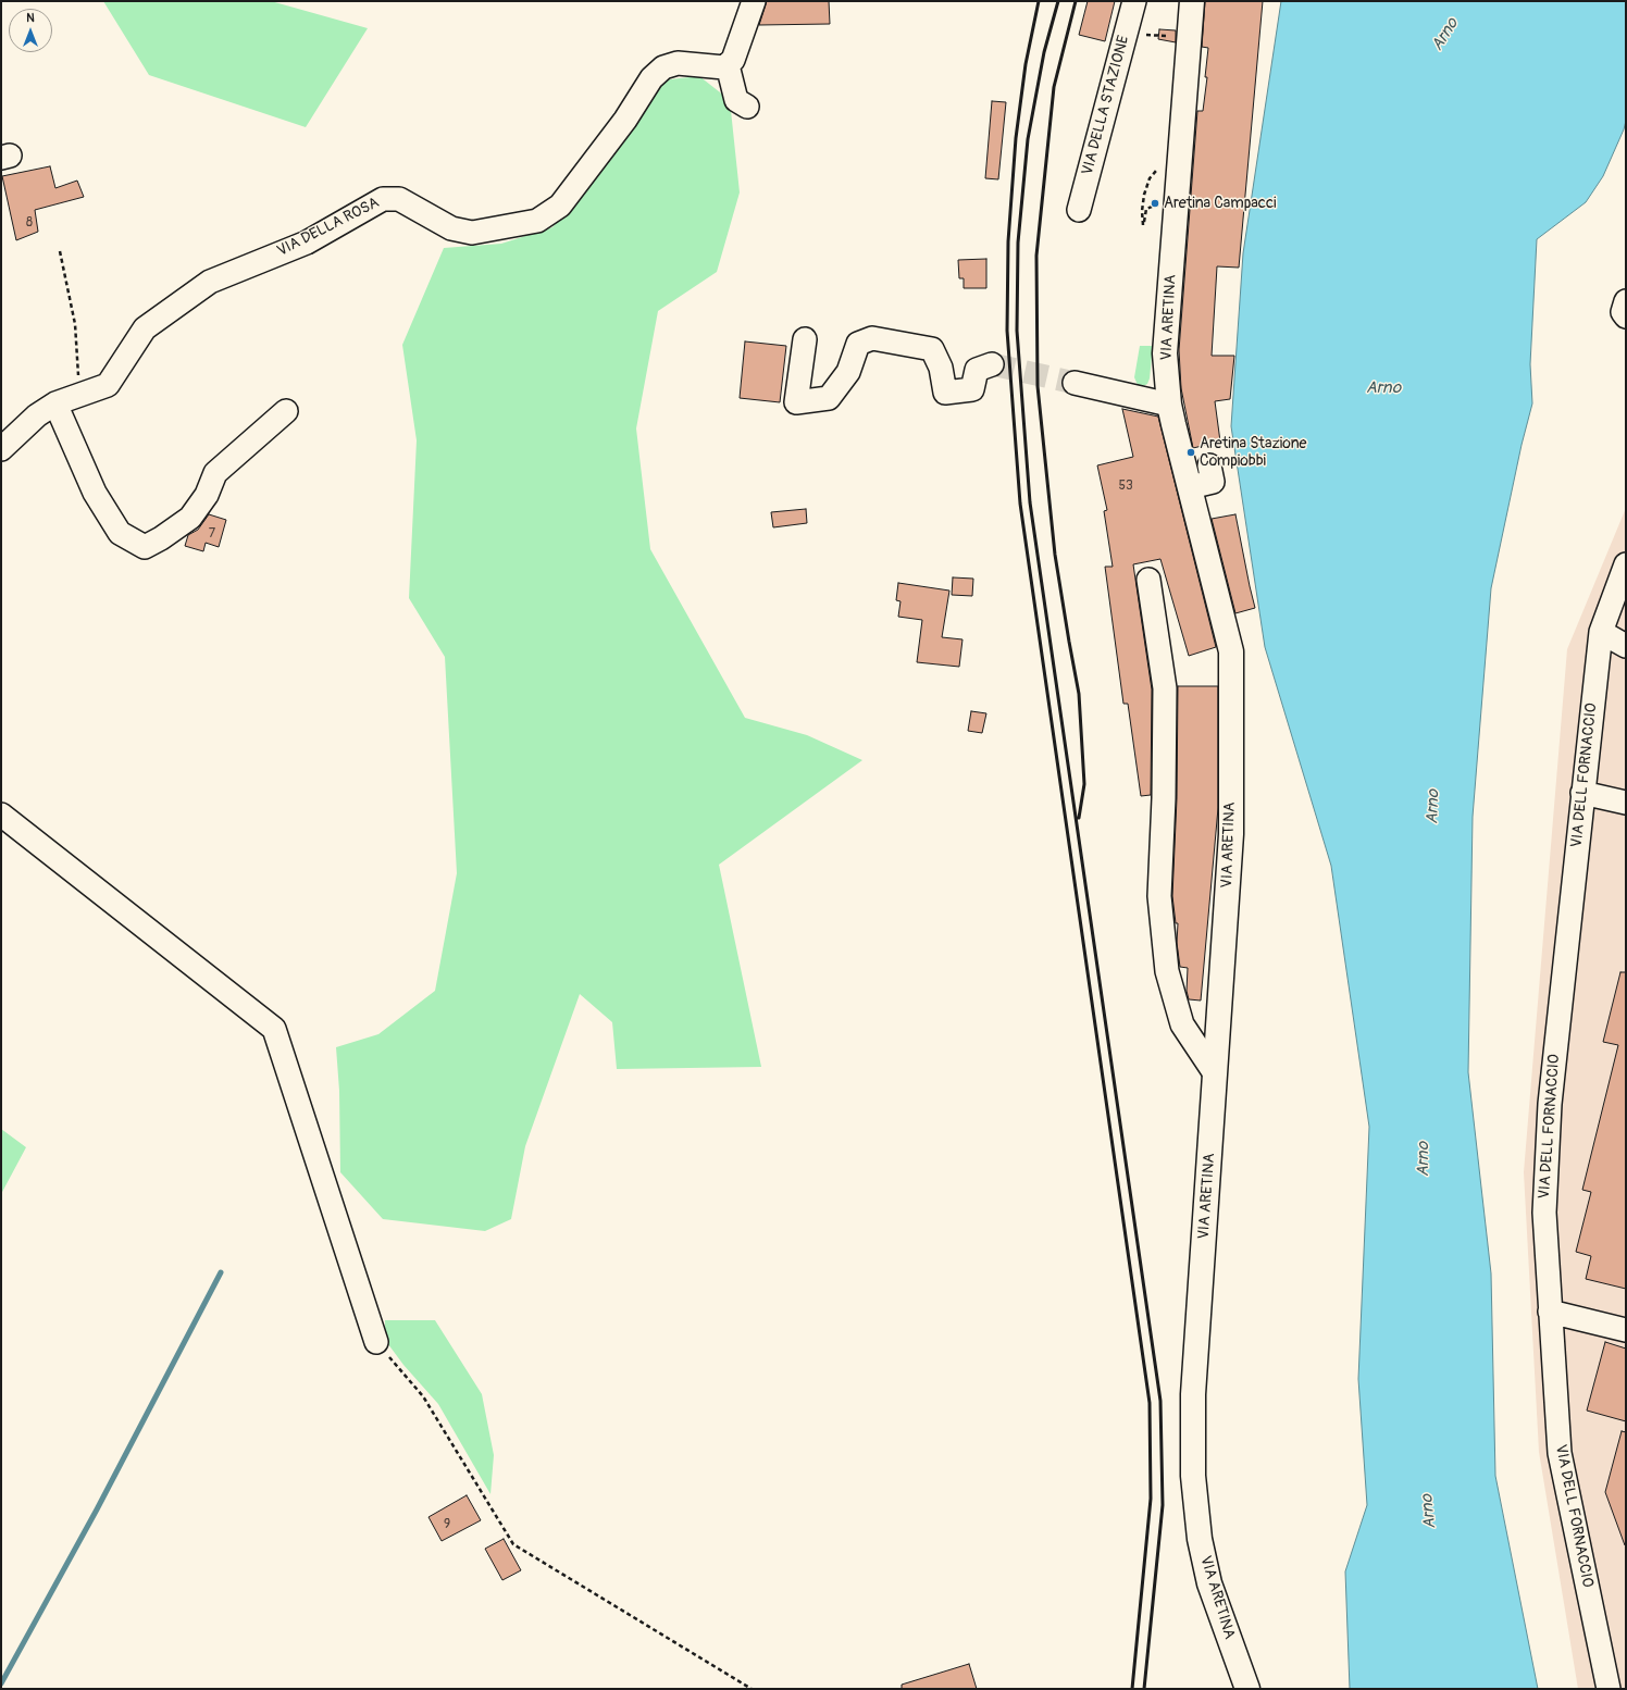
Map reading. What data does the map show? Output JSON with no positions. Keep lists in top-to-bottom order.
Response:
{
  "streets": {
    "main road": ["VIA ARETINA"],
    "street": ["VIA DELLA STAZIONE", "VIA DELLA ROSA", "VIA DELL FORNACCIO"]
  },
  "water": ["Arno"],
  "places": ["Aretina Campacci", "Aretina Stazione Compiobbi"],
  "house_numbers": [
    "8",
    "53",
    "7",
    "9"
  ],
  "north": "top"
}
